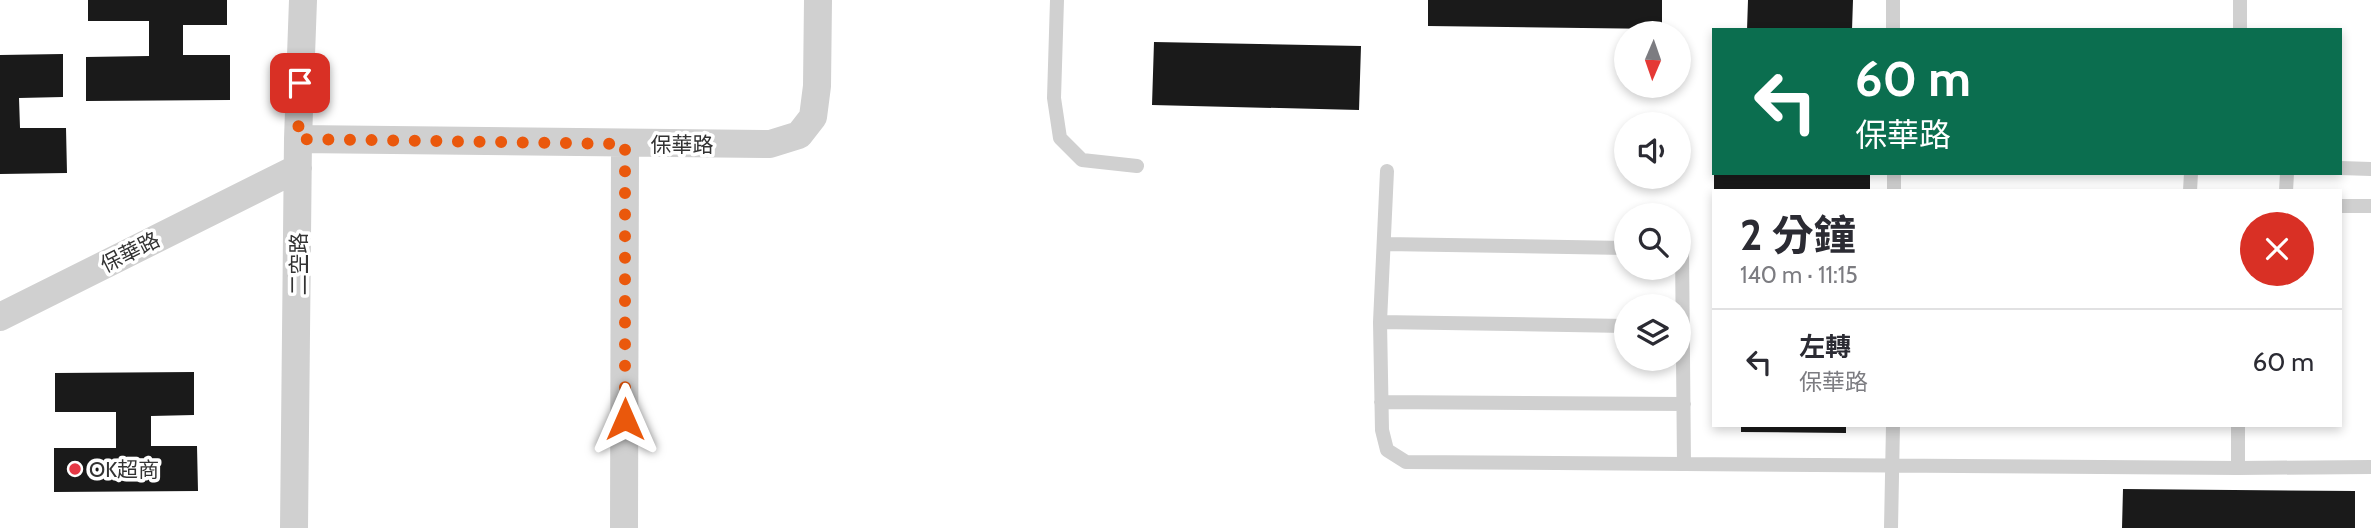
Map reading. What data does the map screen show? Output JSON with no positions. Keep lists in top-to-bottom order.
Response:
{
  "streets": {
    "street": ["保華路", "二空路"]
  },
  "crossings": [
    ["保華路", "二空路"]
  ],
  "places": ["OK超商"],
  "north": "bottom",
  "page": {
    "turn": ["60 m", "保華路"],
    "heading": ["2 分鐘", "140 m · 11:15"],
    "list": [
      {
        "name": "左轉",
        "note": "保華路",
        "value": "60 m"
      }
    ]
  }
}
